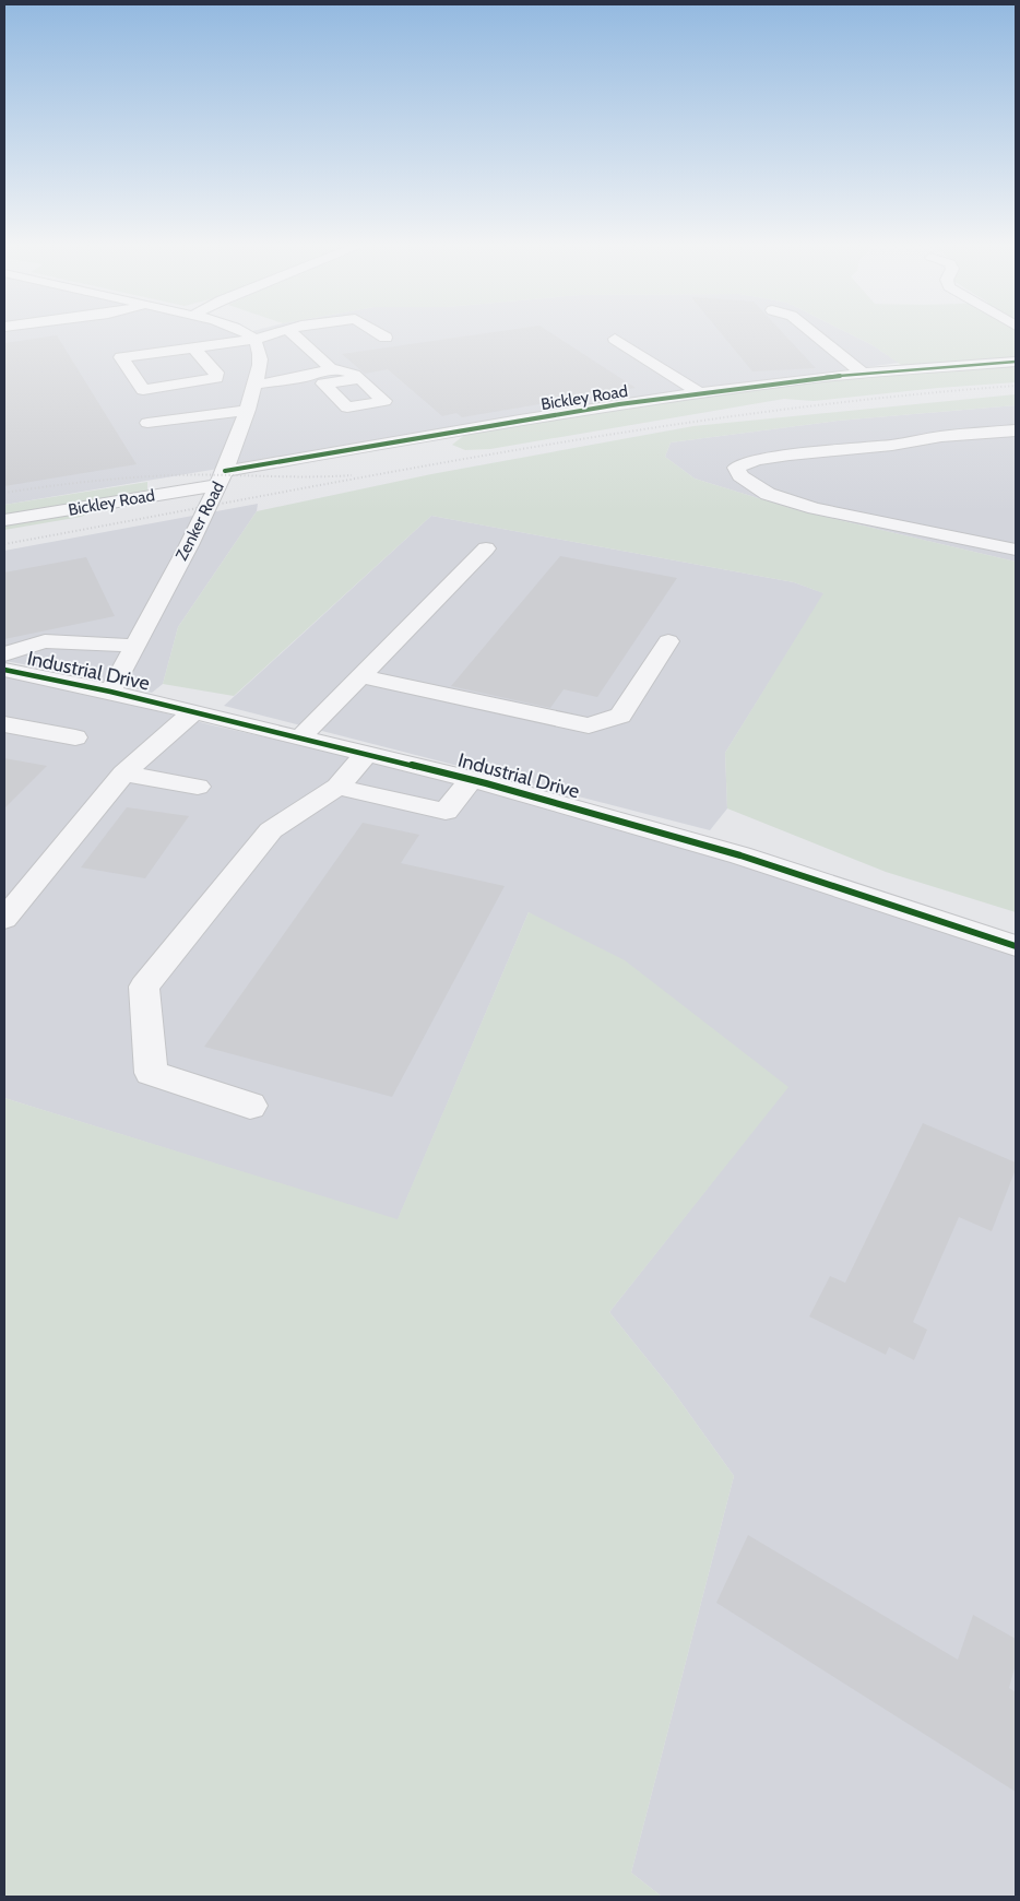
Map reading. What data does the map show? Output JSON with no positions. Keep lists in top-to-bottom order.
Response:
{
  "streets": {
    "street": ["Bickley Road", "Zenker Road", "Industrial Drive"]
  },
  "crossings": [
    ["Bickley Road", "Zenker Road"],
    ["Zenker Road", "Industrial Drive"]
  ]
}
